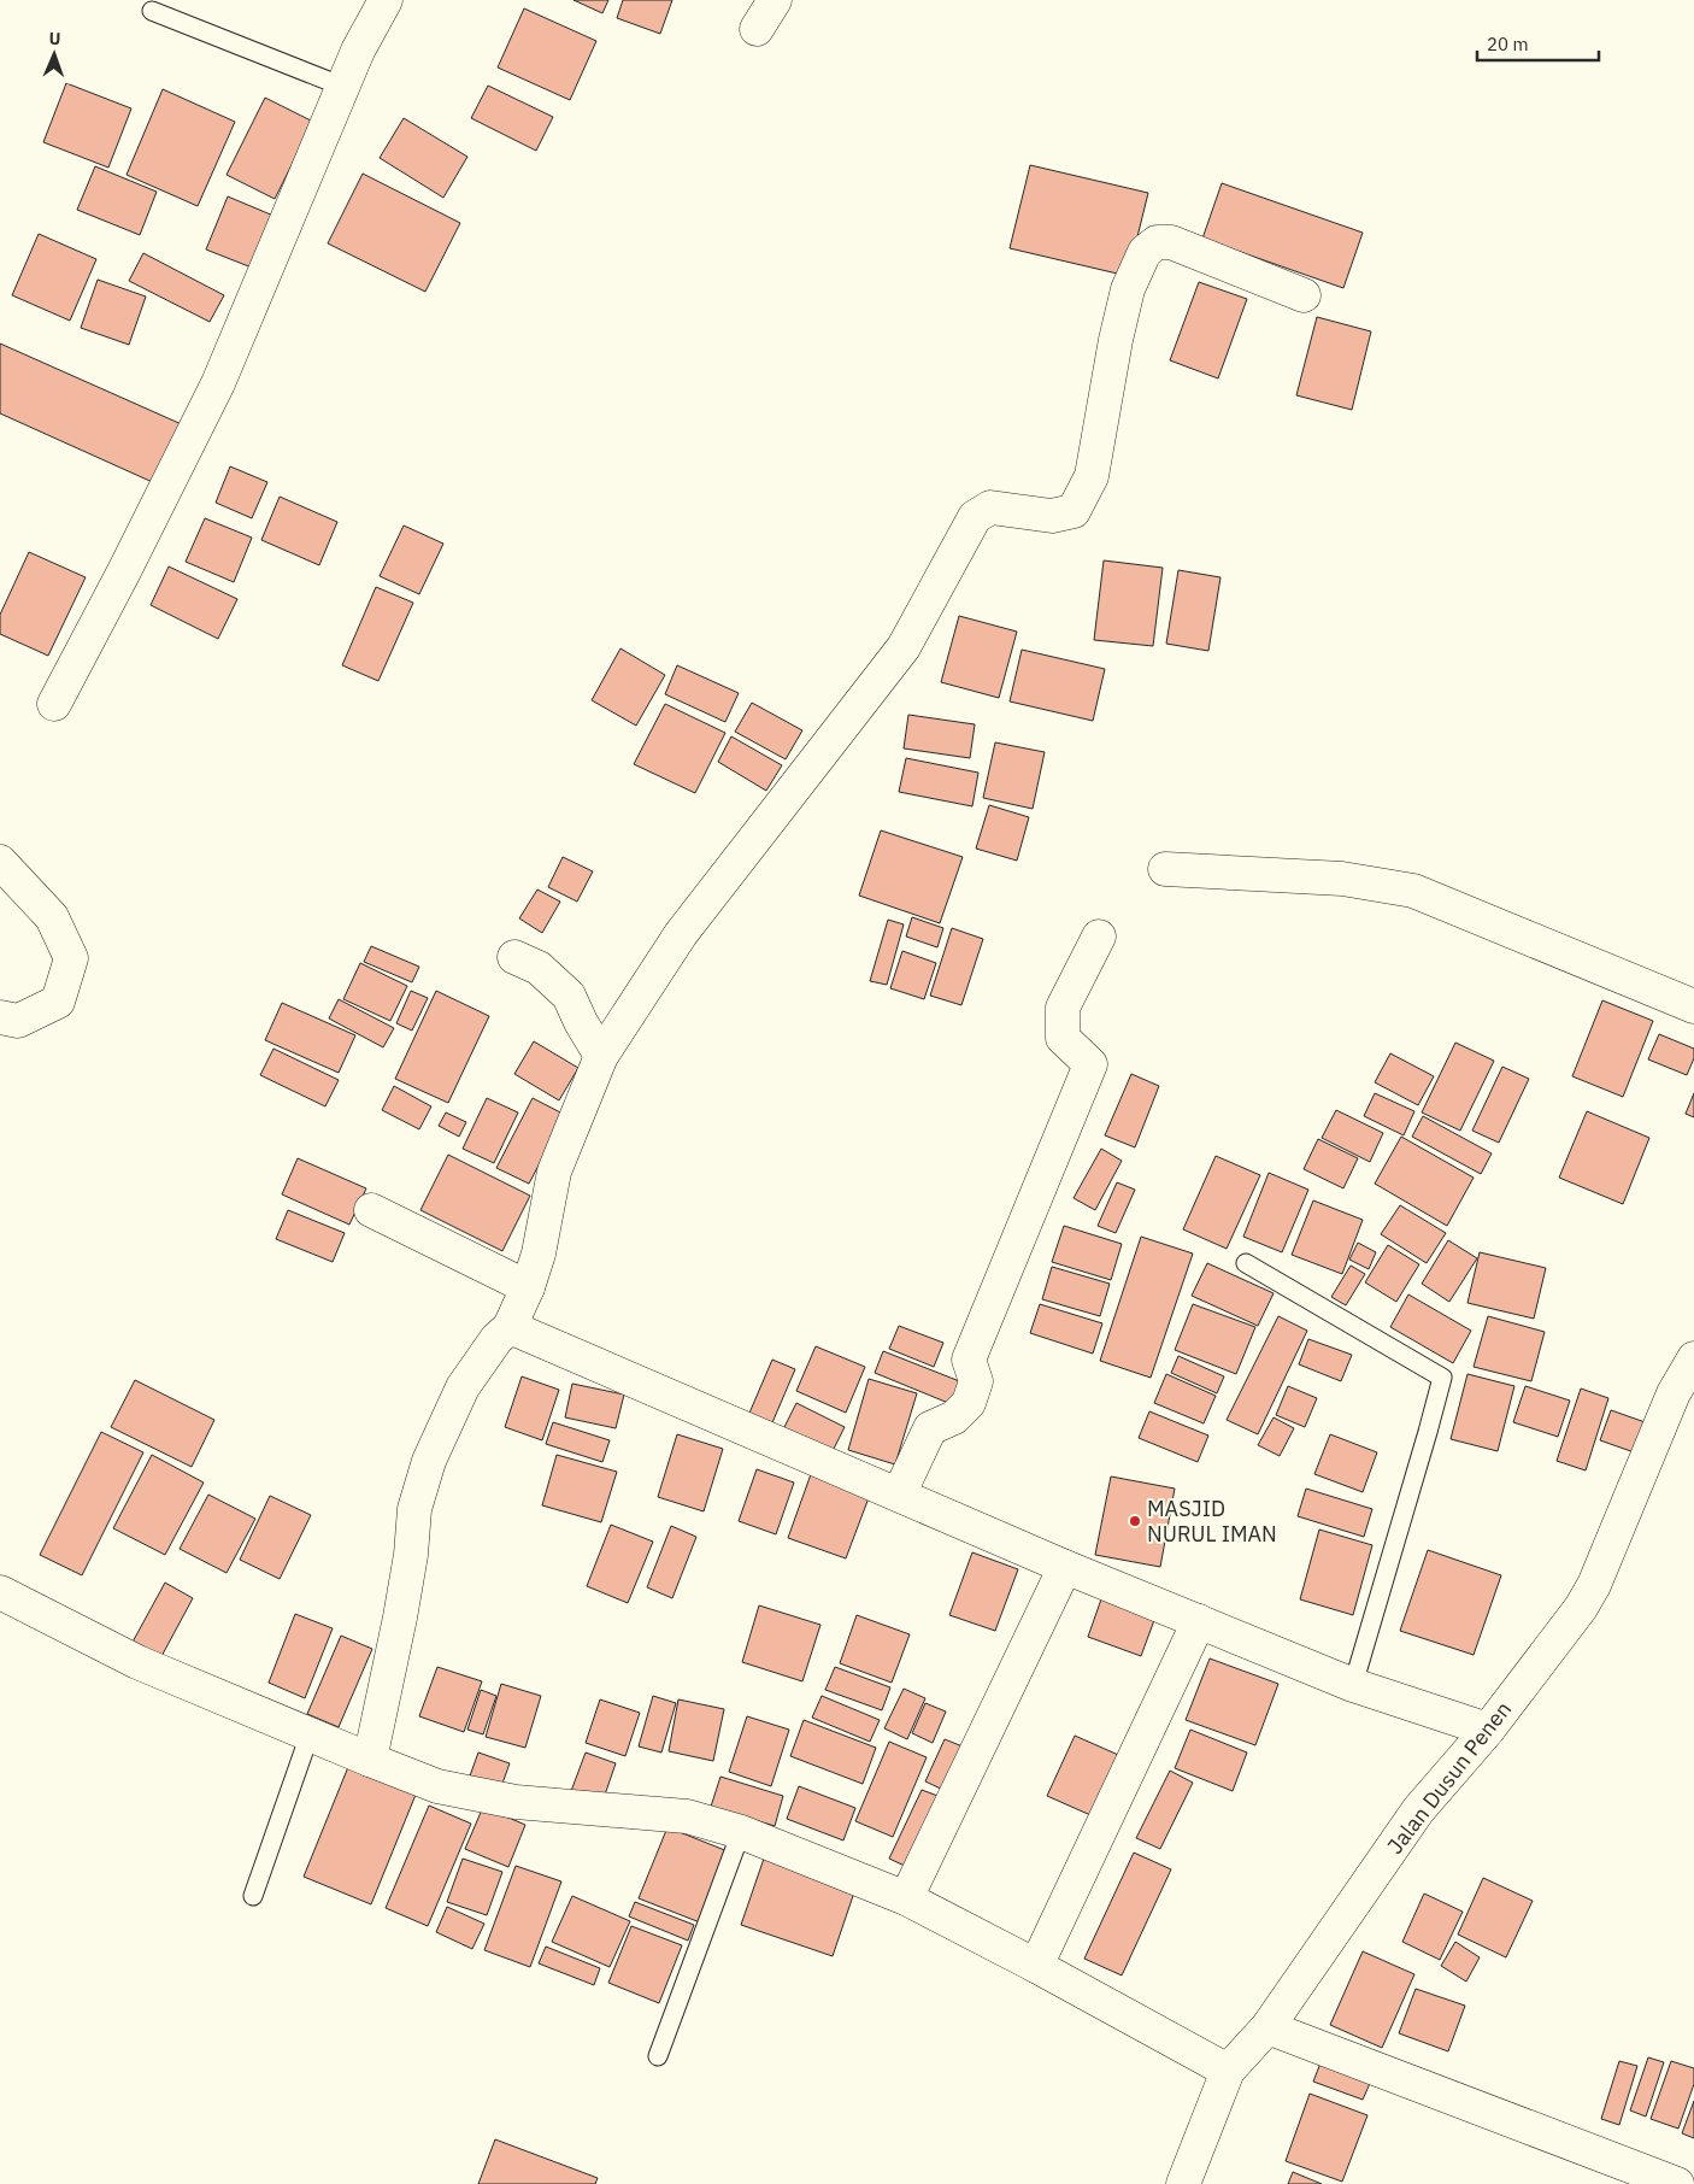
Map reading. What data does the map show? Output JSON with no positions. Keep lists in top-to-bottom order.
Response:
{
  "streets": {
    "street": ["Jalan Dusun Penen"]
  },
  "places": ["MASJID NURUL IMAN"],
  "scale_bar": "20 m",
  "north": "top"
}
